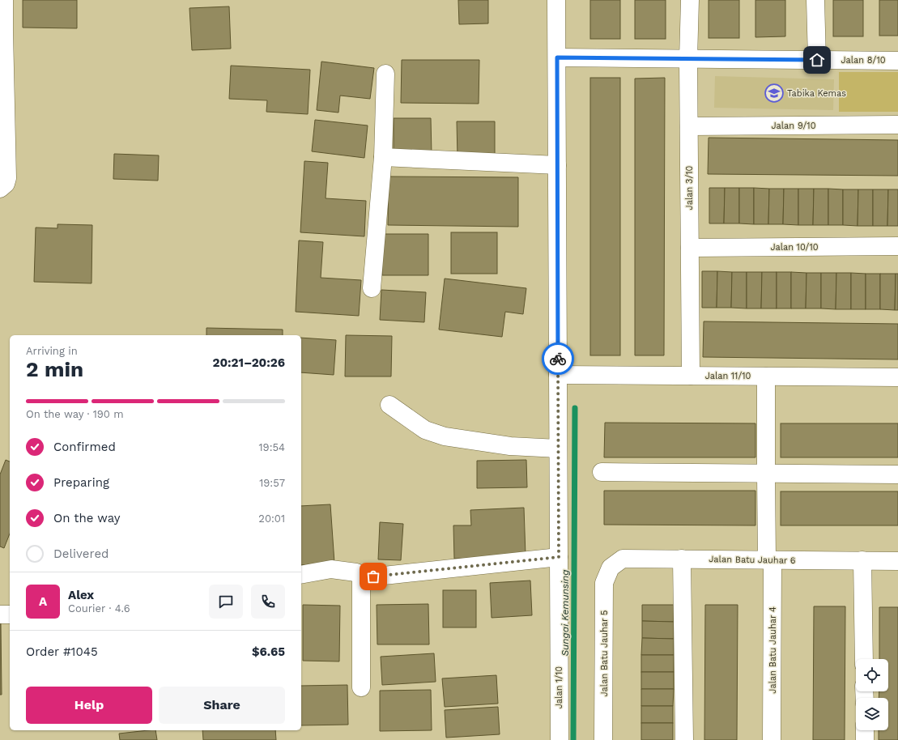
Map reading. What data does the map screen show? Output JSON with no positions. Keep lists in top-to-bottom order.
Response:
{
  "streets": {
    "street": [
      "Jalan 8/10",
      "Jalan 9/10",
      "Jalan 3/10",
      "Jalan 10/10",
      "Jalan 11/10",
      "Jalan Batu Jauhar 6",
      "Jalan Batu Jauhar 4",
      "Jalan Batu Jauhar 5",
      "Jalan 1/10"
    ]
  },
  "crossings": [
    ["Jalan 8/10", "Jalan 3/10"],
    ["Jalan 8/10", "Jalan 1/10"],
    ["Jalan 9/10", "Jalan 3/10"],
    ["Jalan 3/10", "Jalan 10/10"],
    ["Jalan 3/10", "Jalan 11/10"],
    ["Jalan 11/10", "Jalan Batu Jauhar 4"],
    ["Jalan 11/10", "Jalan 1/10"],
    ["Jalan Batu Jauhar 6", "Jalan Batu Jauhar 4"],
    ["Jalan Batu Jauhar 6", "Jalan Batu Jauhar 5"]
  ],
  "water": ["Sungai Kemunsing"],
  "places": {
    "school or university": ["Tabika Kemas"]
  },
  "page": {
    "heading": ["2 min", "Arriving in", "20:21–20:26"],
    "panel": [
      "Alex",
      "Courier · 4.6",
      "Order #1045",
      "$6.65"
    ],
    "bar": "On the way · 190 m",
    "list": [
      ["Confirmed", "19:54"],
      ["Preparing", "19:57"],
      ["On the way", "20:01"],
      "Delivered"
    ],
    "round": "A",
    "buttons": ["Help", "Share"]
  }
}
